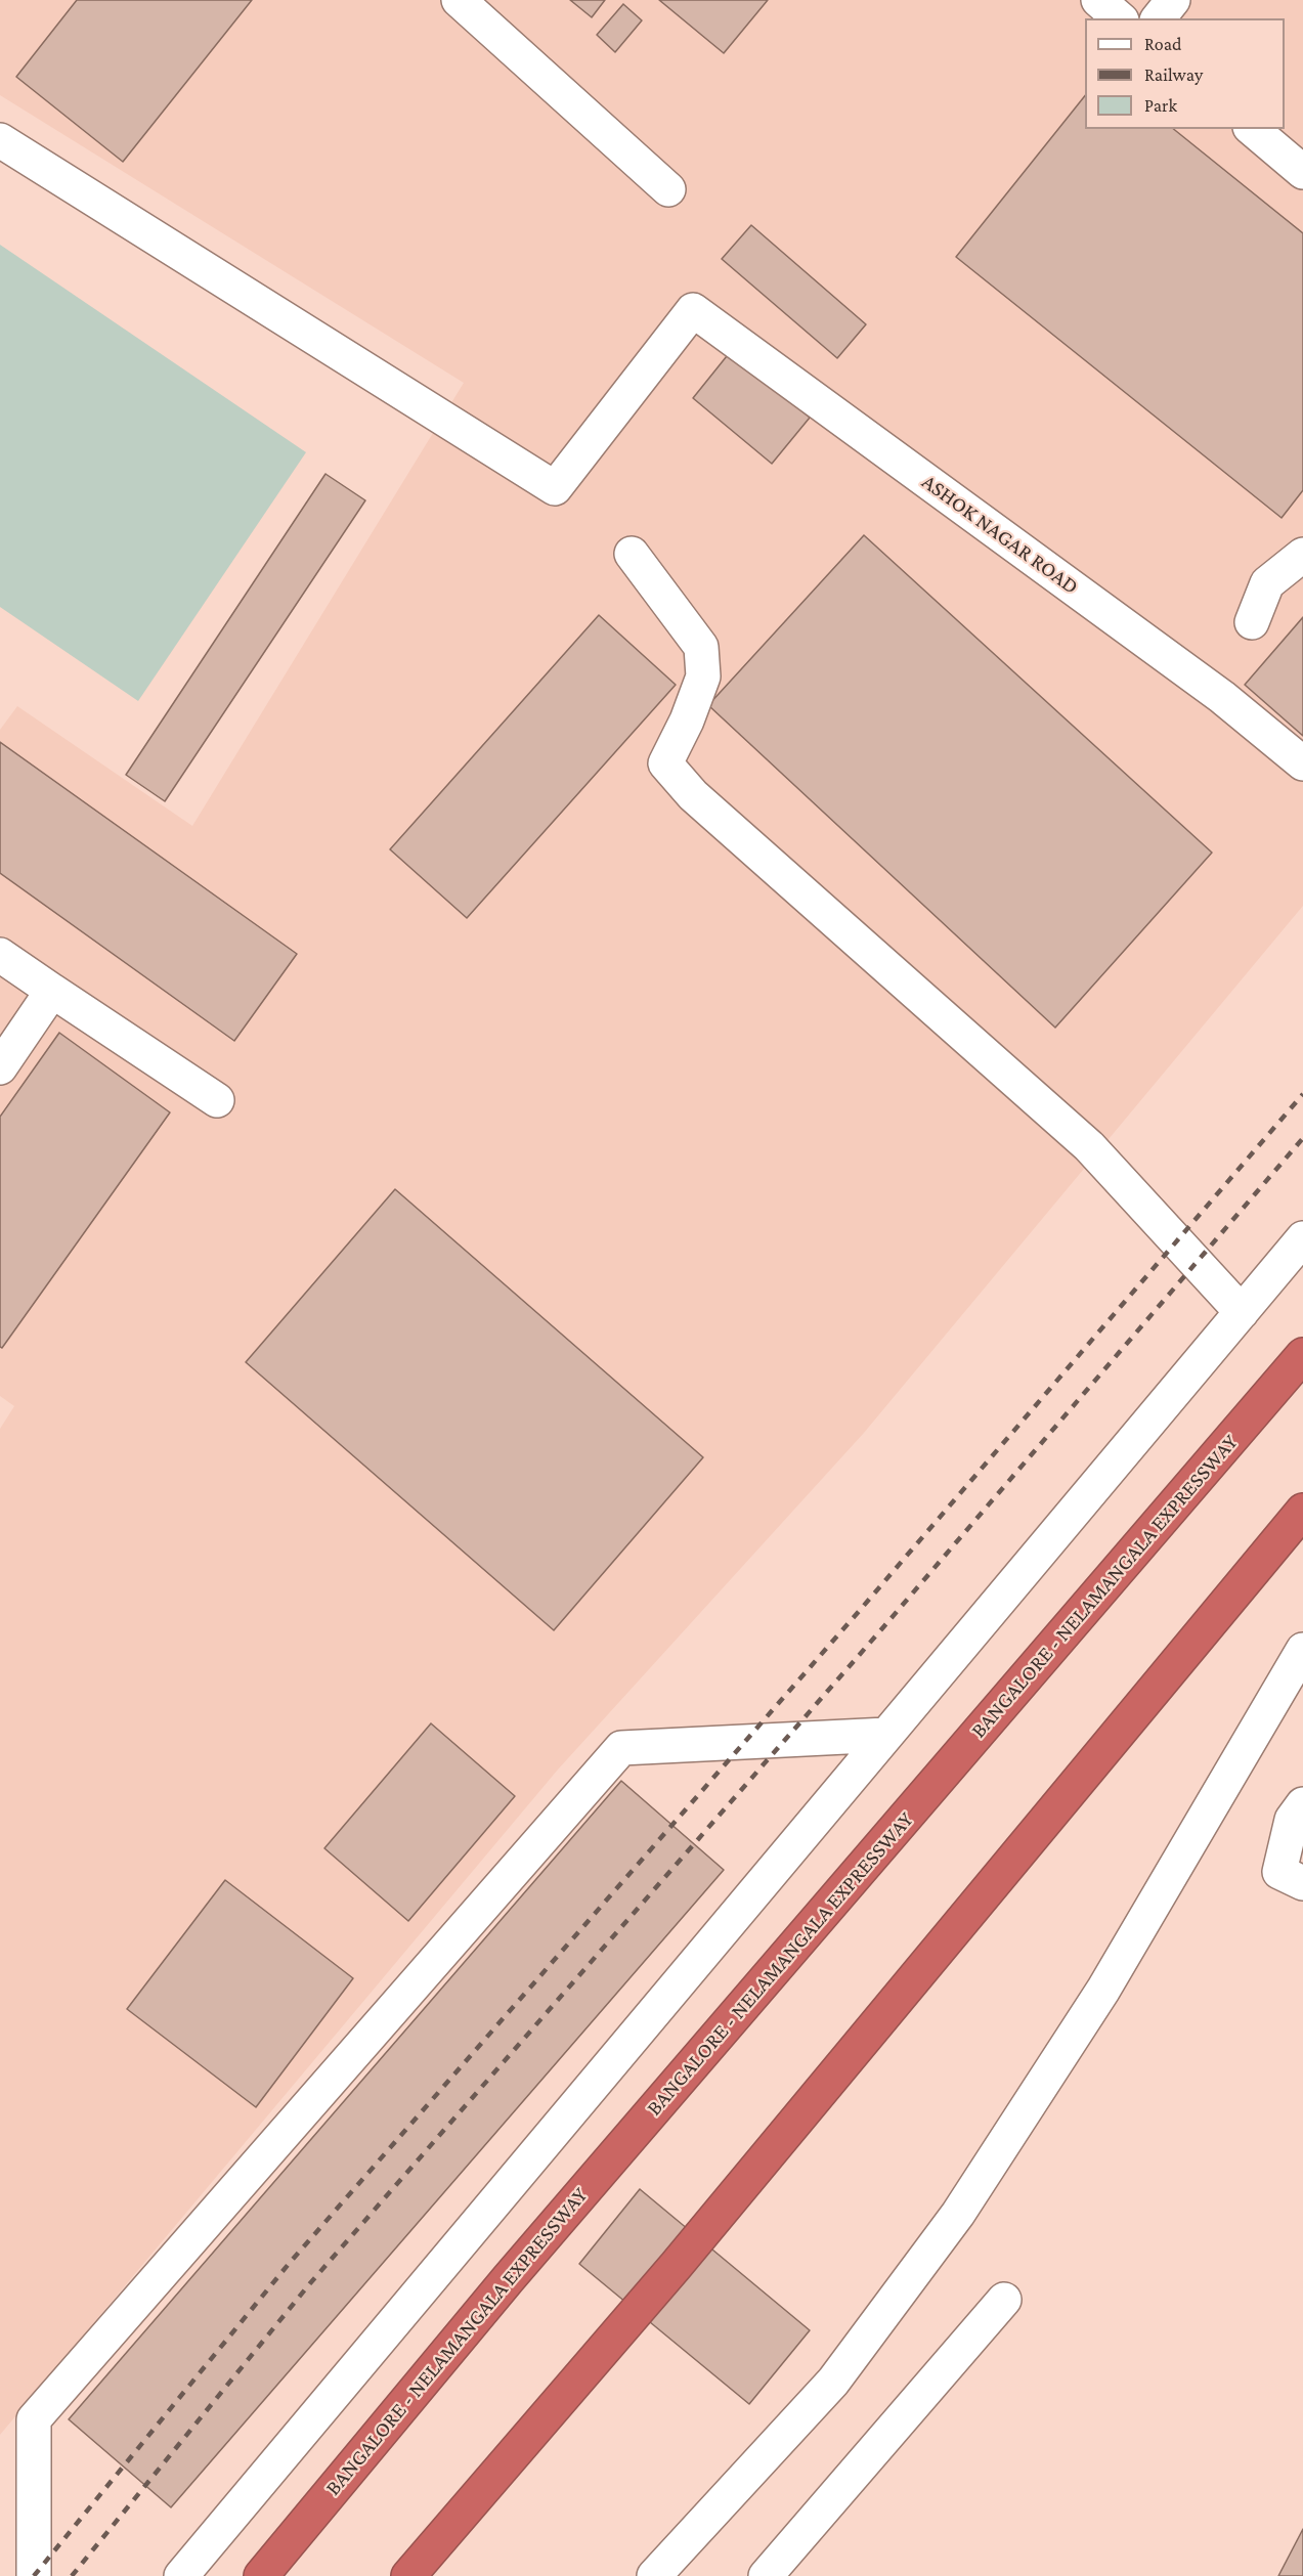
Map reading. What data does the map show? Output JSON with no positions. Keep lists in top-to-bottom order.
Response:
{
  "streets": {
    "highway": ["BANGALORE - NELAMANGALA EXPRESSWAY"],
    "street": ["ASHOK NAGAR ROAD"]
  },
  "legend": ["Road", "Railway", "Park"]
}
